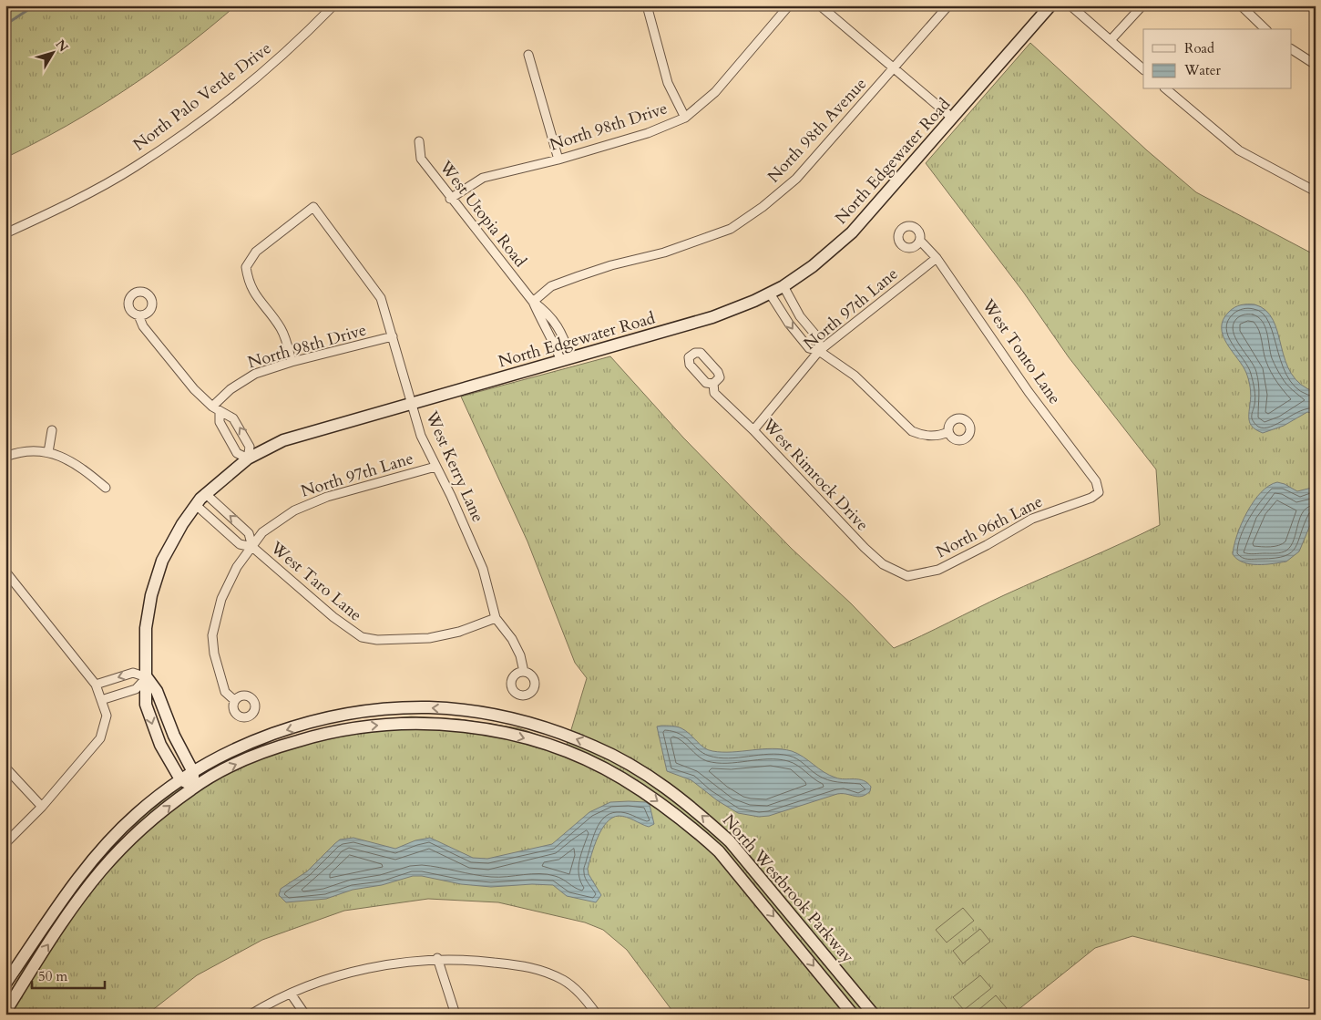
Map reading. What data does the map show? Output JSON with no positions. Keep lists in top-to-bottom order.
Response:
{
  "streets": {
    "street": [
      "North Palo Verde Drive",
      "North 98th Drive",
      "North 98th Avenue",
      "North Edgewater Road",
      "West Utopia Road",
      "North 97th Lane",
      "West Tonto Lane",
      "West Kerry Lane",
      "West Rimrock Drive",
      "North 96th Lane",
      "West Taro Lane",
      "North Westbrook Parkway"
    ]
  },
  "crossings": [
    ["North 98th Drive", "West Utopia Road"],
    ["North 98th Drive", "West Kerry Lane"],
    ["North 98th Avenue", "West Utopia Road"],
    ["North Edgewater Road", "West Utopia Road"],
    ["North Edgewater Road", "West Kerry Lane"],
    ["North Edgewater Road", "West Taro Lane"],
    ["North Edgewater Road", "North Westbrook Parkway"],
    ["North 97th Lane", "West Tonto Lane"],
    ["North 97th Lane", "West Kerry Lane"],
    ["North 97th Lane", "West Rimrock Drive"],
    ["North 97th Lane", "West Taro Lane"],
    ["West Tonto Lane", "North 96th Lane"],
    ["West Kerry Lane", "West Taro Lane"],
    ["West Rimrock Drive", "North 96th Lane"]
  ],
  "legend": ["Road", "Water"],
  "scale_bar": "50 m",
  "north": "top right"
}
